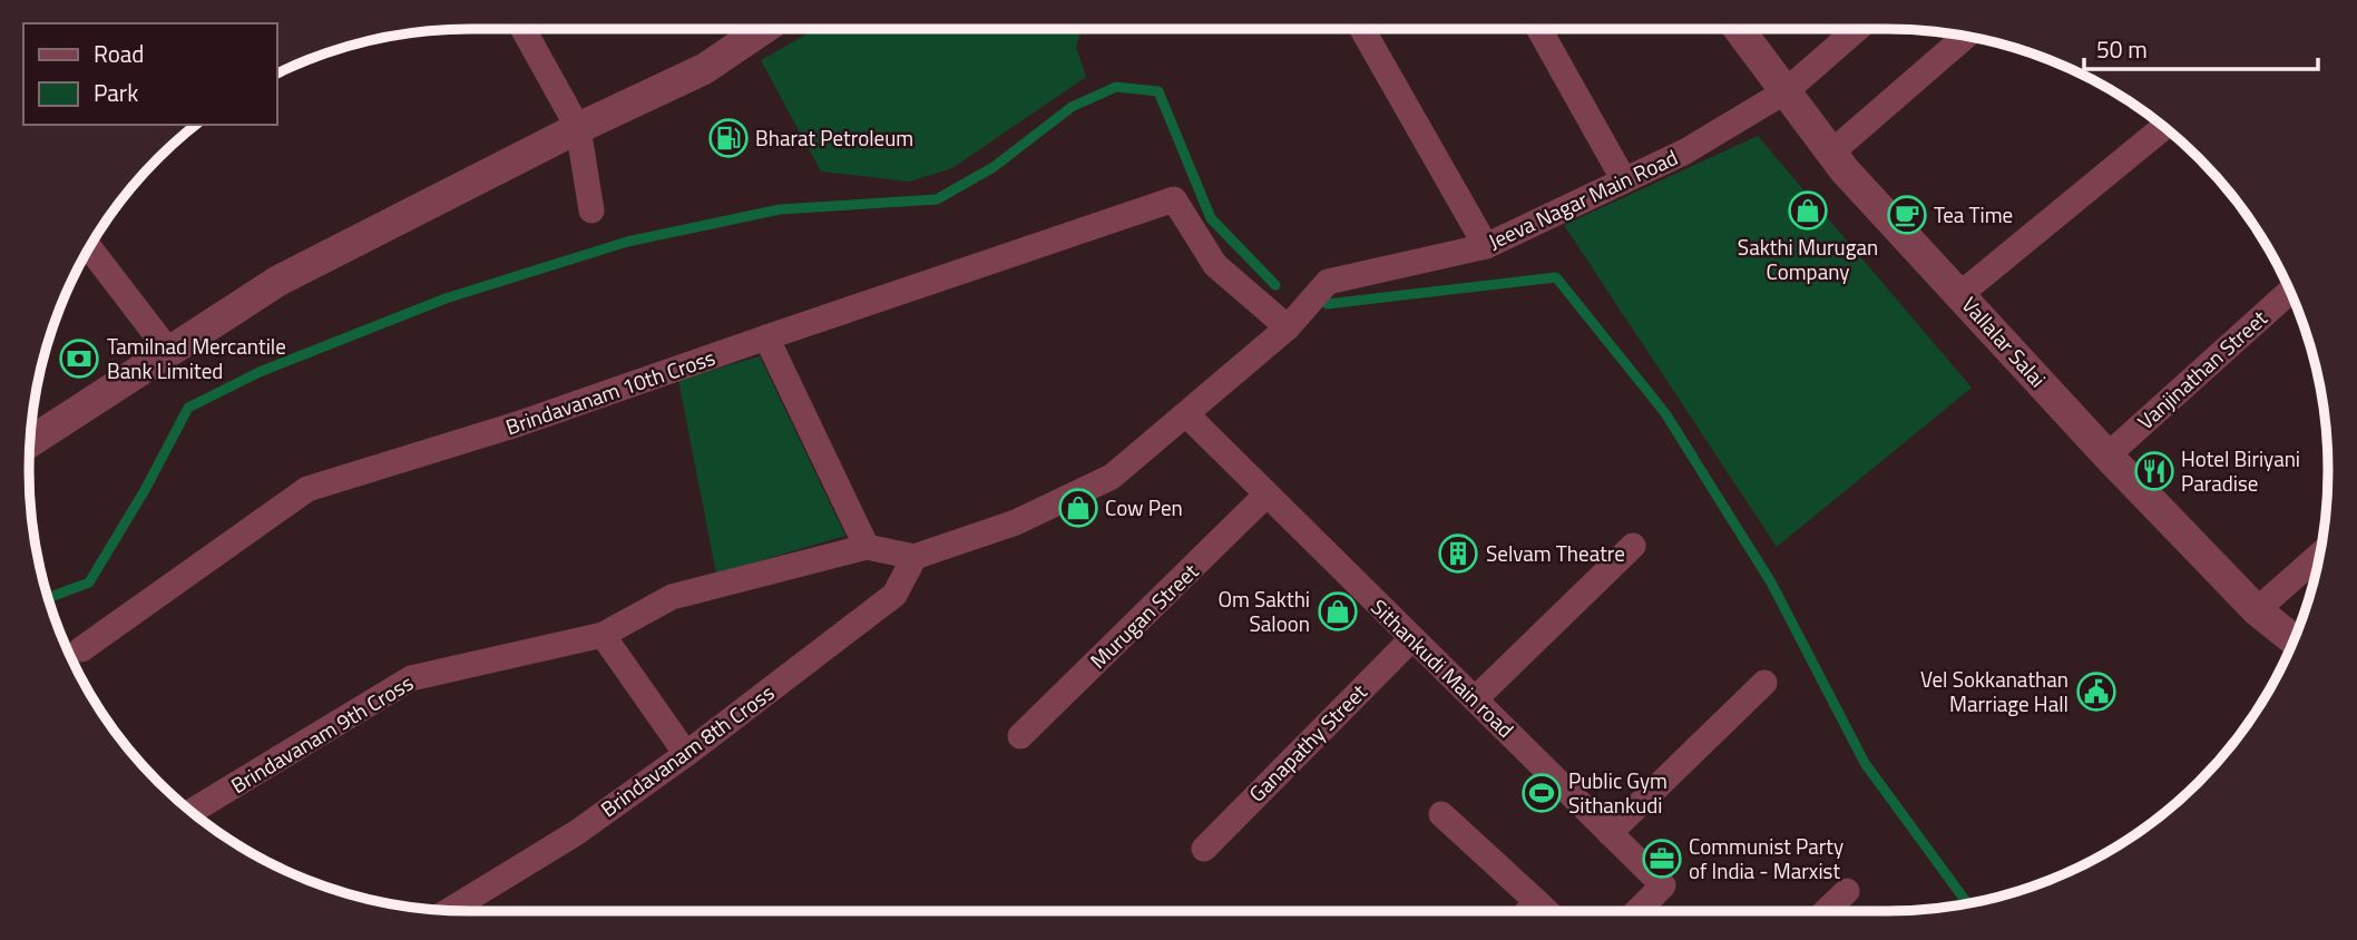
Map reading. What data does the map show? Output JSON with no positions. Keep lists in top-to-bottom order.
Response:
{
  "streets": {
    "street": [
      "Jeeva Nagar Main Road",
      "Vallalar Salai",
      "Vanjinathan Street",
      "Brindavanam 10th Cross",
      "Murugan Street",
      "Sithankudi Main road",
      "Brindavanam 9th Cross",
      "Ganapathy Street",
      "Brindavanam 8th Cross"
    ]
  },
  "crossings": [
    ["Jeeva Nagar Main Road", "Vallalar Salai"],
    ["Jeeva Nagar Main Road", "Brindavanam 10th Cross"],
    ["Jeeva Nagar Main Road", "Sithankudi Main road"],
    ["Jeeva Nagar Main Road", "Brindavanam 9th Cross"],
    ["Jeeva Nagar Main Road", "Brindavanam 8th Cross"],
    ["Vallalar Salai", "Vanjinathan Street"],
    ["Murugan Street", "Sithankudi Main road"],
    ["Sithankudi Main road", "Ganapathy Street"],
    ["Brindavanam 9th Cross", "Brindavanam 8th Cross"]
  ],
  "places": {
    "fuel station": ["Bharat Petroleum"],
    "shop": ["Sakthi Murugan Company", "Cow Pen", "Om Sakthi Saloon"],
    "cafe": ["Tea Time"],
    "bank": ["Tamilnad Mercantile Bank Limited"],
    "restaurant": ["Hotel Biriyani Paradise"],
    "building": ["Selvam Theatre"],
    "public building": ["Vel Sokkanathan Marriage Hall"],
    "sports": ["Public Gym Sithankudi"],
    "office": ["Communist Party of India - Marxist"]
  },
  "legend": ["Road", "Park"],
  "scale_bar": "50 m"
}
